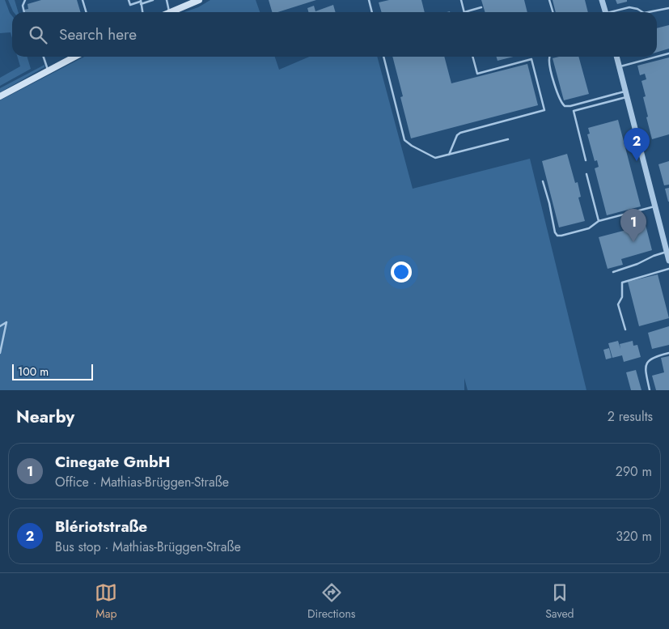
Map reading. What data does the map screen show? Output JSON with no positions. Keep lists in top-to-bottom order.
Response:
{
  "scale_bar": "100 m",
  "page": {
    "search": "Search here",
    "pins": ["2", "1"],
    "scale": "100 m",
    "heading": ["Nearby", "2 results"],
    "list": [
      {
        "mark": "1",
        "name": "Cinegate GmbH",
        "note": "Office · Mathias-Brüggen-Straße",
        "value": "290 m"
      },
      {
        "mark": "2",
        "name": "Blériotstraße",
        "note": "Bus stop · Mathias-Brüggen-Straße",
        "value": "320 m"
      }
    ],
    "nav": ["Map", "Directions", "Saved"]
  }
}
